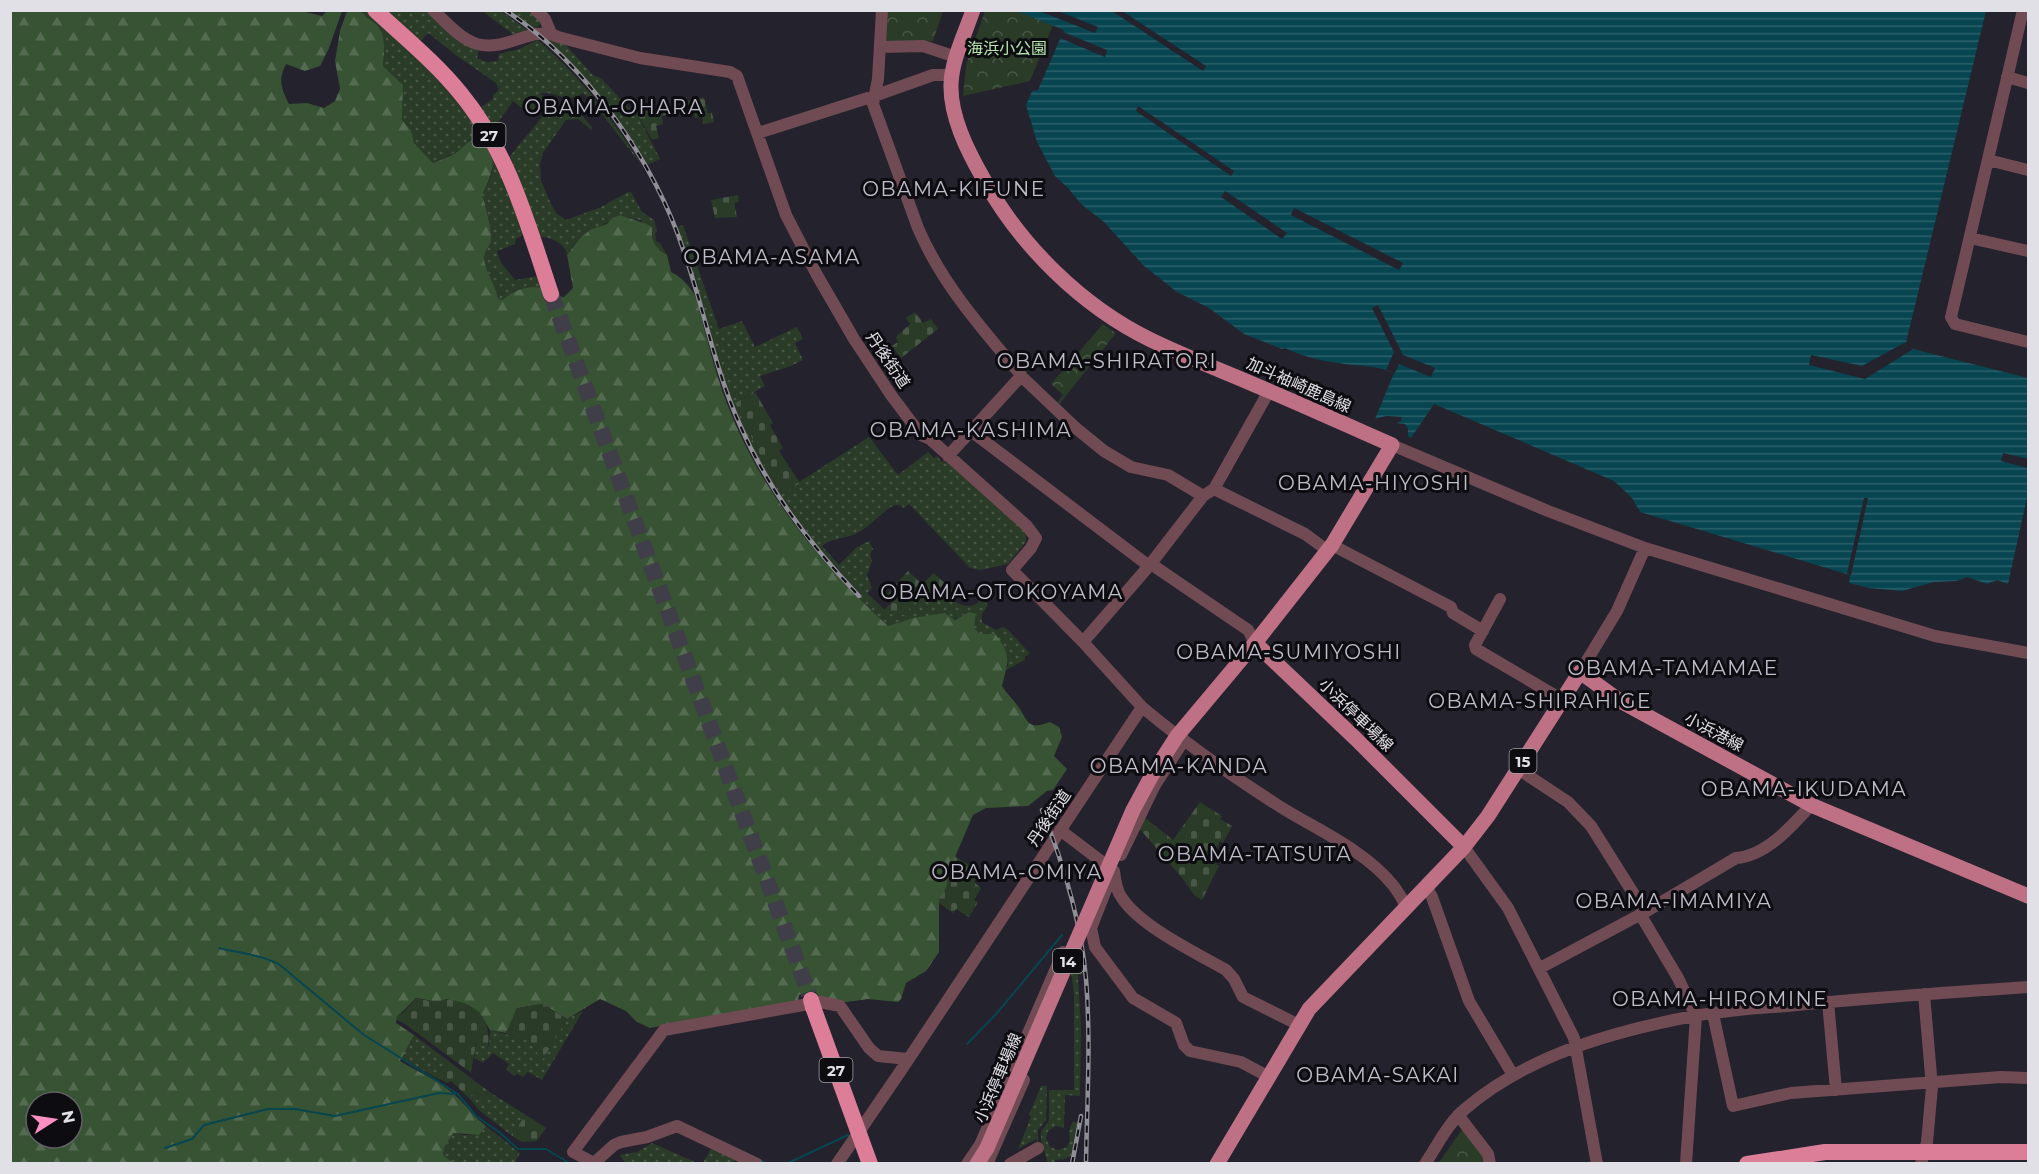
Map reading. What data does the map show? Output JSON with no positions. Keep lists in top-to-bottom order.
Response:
{
  "streets": {
    "highway": ["27"],
    "main road": [
      "加斗袖崎鹿島線",
      "小浜停車場線",
      "小浜港線",
      "15",
      "14"
    ],
    "street": ["丹後街道"]
  },
  "crossings": [
    ["27", "丹後街道"],
    ["小浜停車場線", "15"],
    ["小浜港線", "15"]
  ],
  "districts": [
    "OBAMA-OHARA",
    "OBAMA-KIFUNE",
    "OBAMA-ASAMA",
    "OBAMA-SHIRATORI",
    "OBAMA-KASHIMA",
    "OBAMA-HIYOSHI",
    "OBAMA-OTOKOYAMA",
    "OBAMA-SUMIYOSHI",
    "OBAMA-TAMAMAE",
    "OBAMA-SHIRAHIGE",
    "OBAMA-KANDA",
    "OBAMA-IKUDAMA",
    "OBAMA-TATSUTA",
    "OBAMA-OMIYA",
    "OBAMA-IMAMIYA",
    "OBAMA-HIROMINE",
    "OBAMA-SAKAI"
  ],
  "parks": ["海浜小公園"],
  "north": "right"
}
